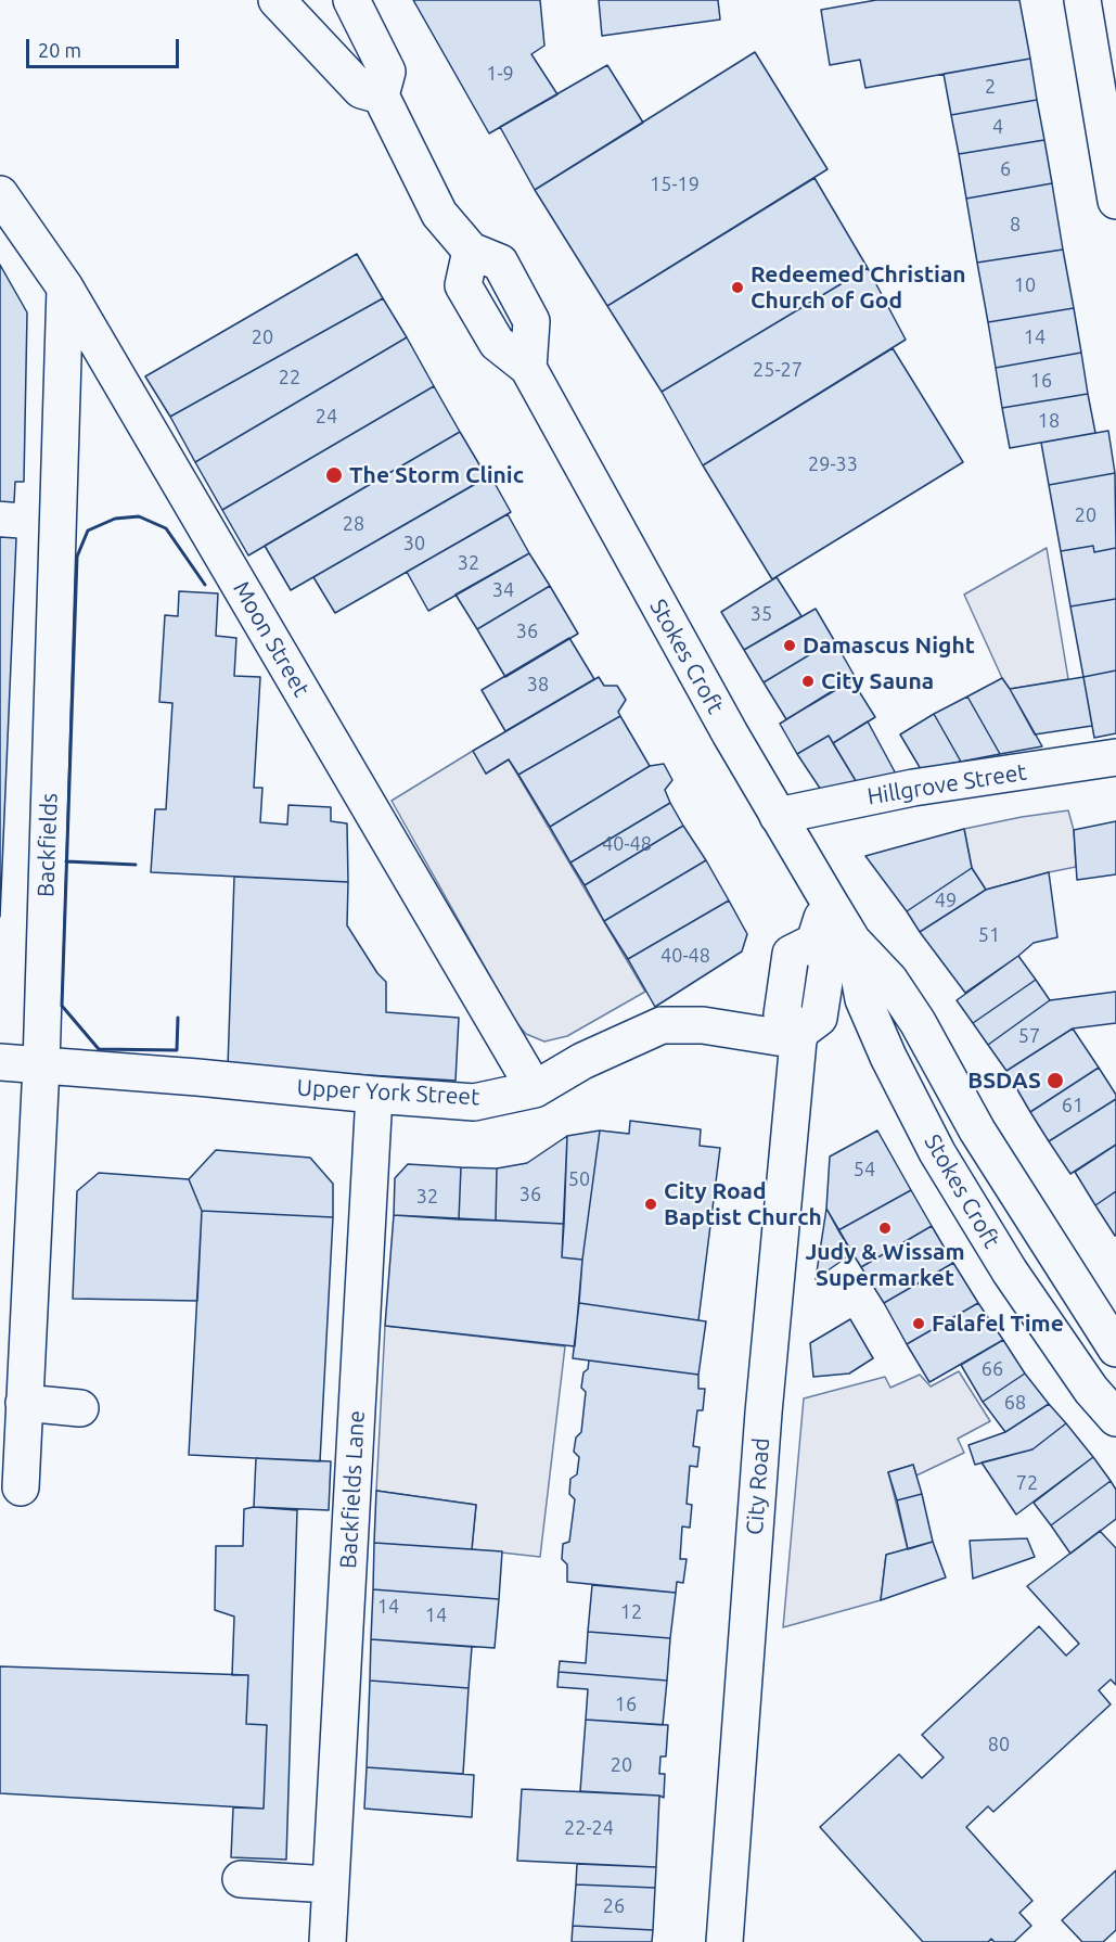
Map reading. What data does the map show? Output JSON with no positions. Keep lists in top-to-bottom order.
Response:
{
  "streets": {
    "street": [
      "Moon Street",
      "Stokes Croft",
      "Hillgrove Street",
      "Backfields",
      "Upper York Street",
      "City Road",
      "Backfields Lane"
    ]
  },
  "crossings": [
    ["Moon Street", "Backfields"],
    ["Moon Street", "Upper York Street"],
    ["Stokes Croft", "Hillgrove Street"],
    ["Backfields", "Upper York Street"],
    ["Upper York Street", "City Road"],
    ["Upper York Street", "Backfields Lane"]
  ],
  "places": [
    "Redeemed Christian Church of God",
    "The Storm Clinic",
    "Damascus Night",
    "City Sauna",
    "BSDAS",
    "City Road Baptist Church",
    "Judy & Wissam Supermarket",
    "Falafel Time"
  ],
  "house_numbers": [
    "1-9",
    "2",
    "4",
    "6",
    "15-19",
    "8",
    "10",
    "20",
    "14",
    "25-27",
    "22",
    "16",
    "24",
    "18",
    "29-33",
    "20",
    "28",
    "30",
    "32",
    "34",
    "35",
    "36",
    "38",
    "40-48",
    "49",
    "51",
    "40-48",
    "57",
    "61",
    "54",
    "50",
    "36",
    "32",
    "66",
    "68",
    "72",
    "14",
    "12",
    "14",
    "16",
    "80",
    "20",
    "22-24",
    "26"
  ],
  "scale_bar": "20 m"
}
